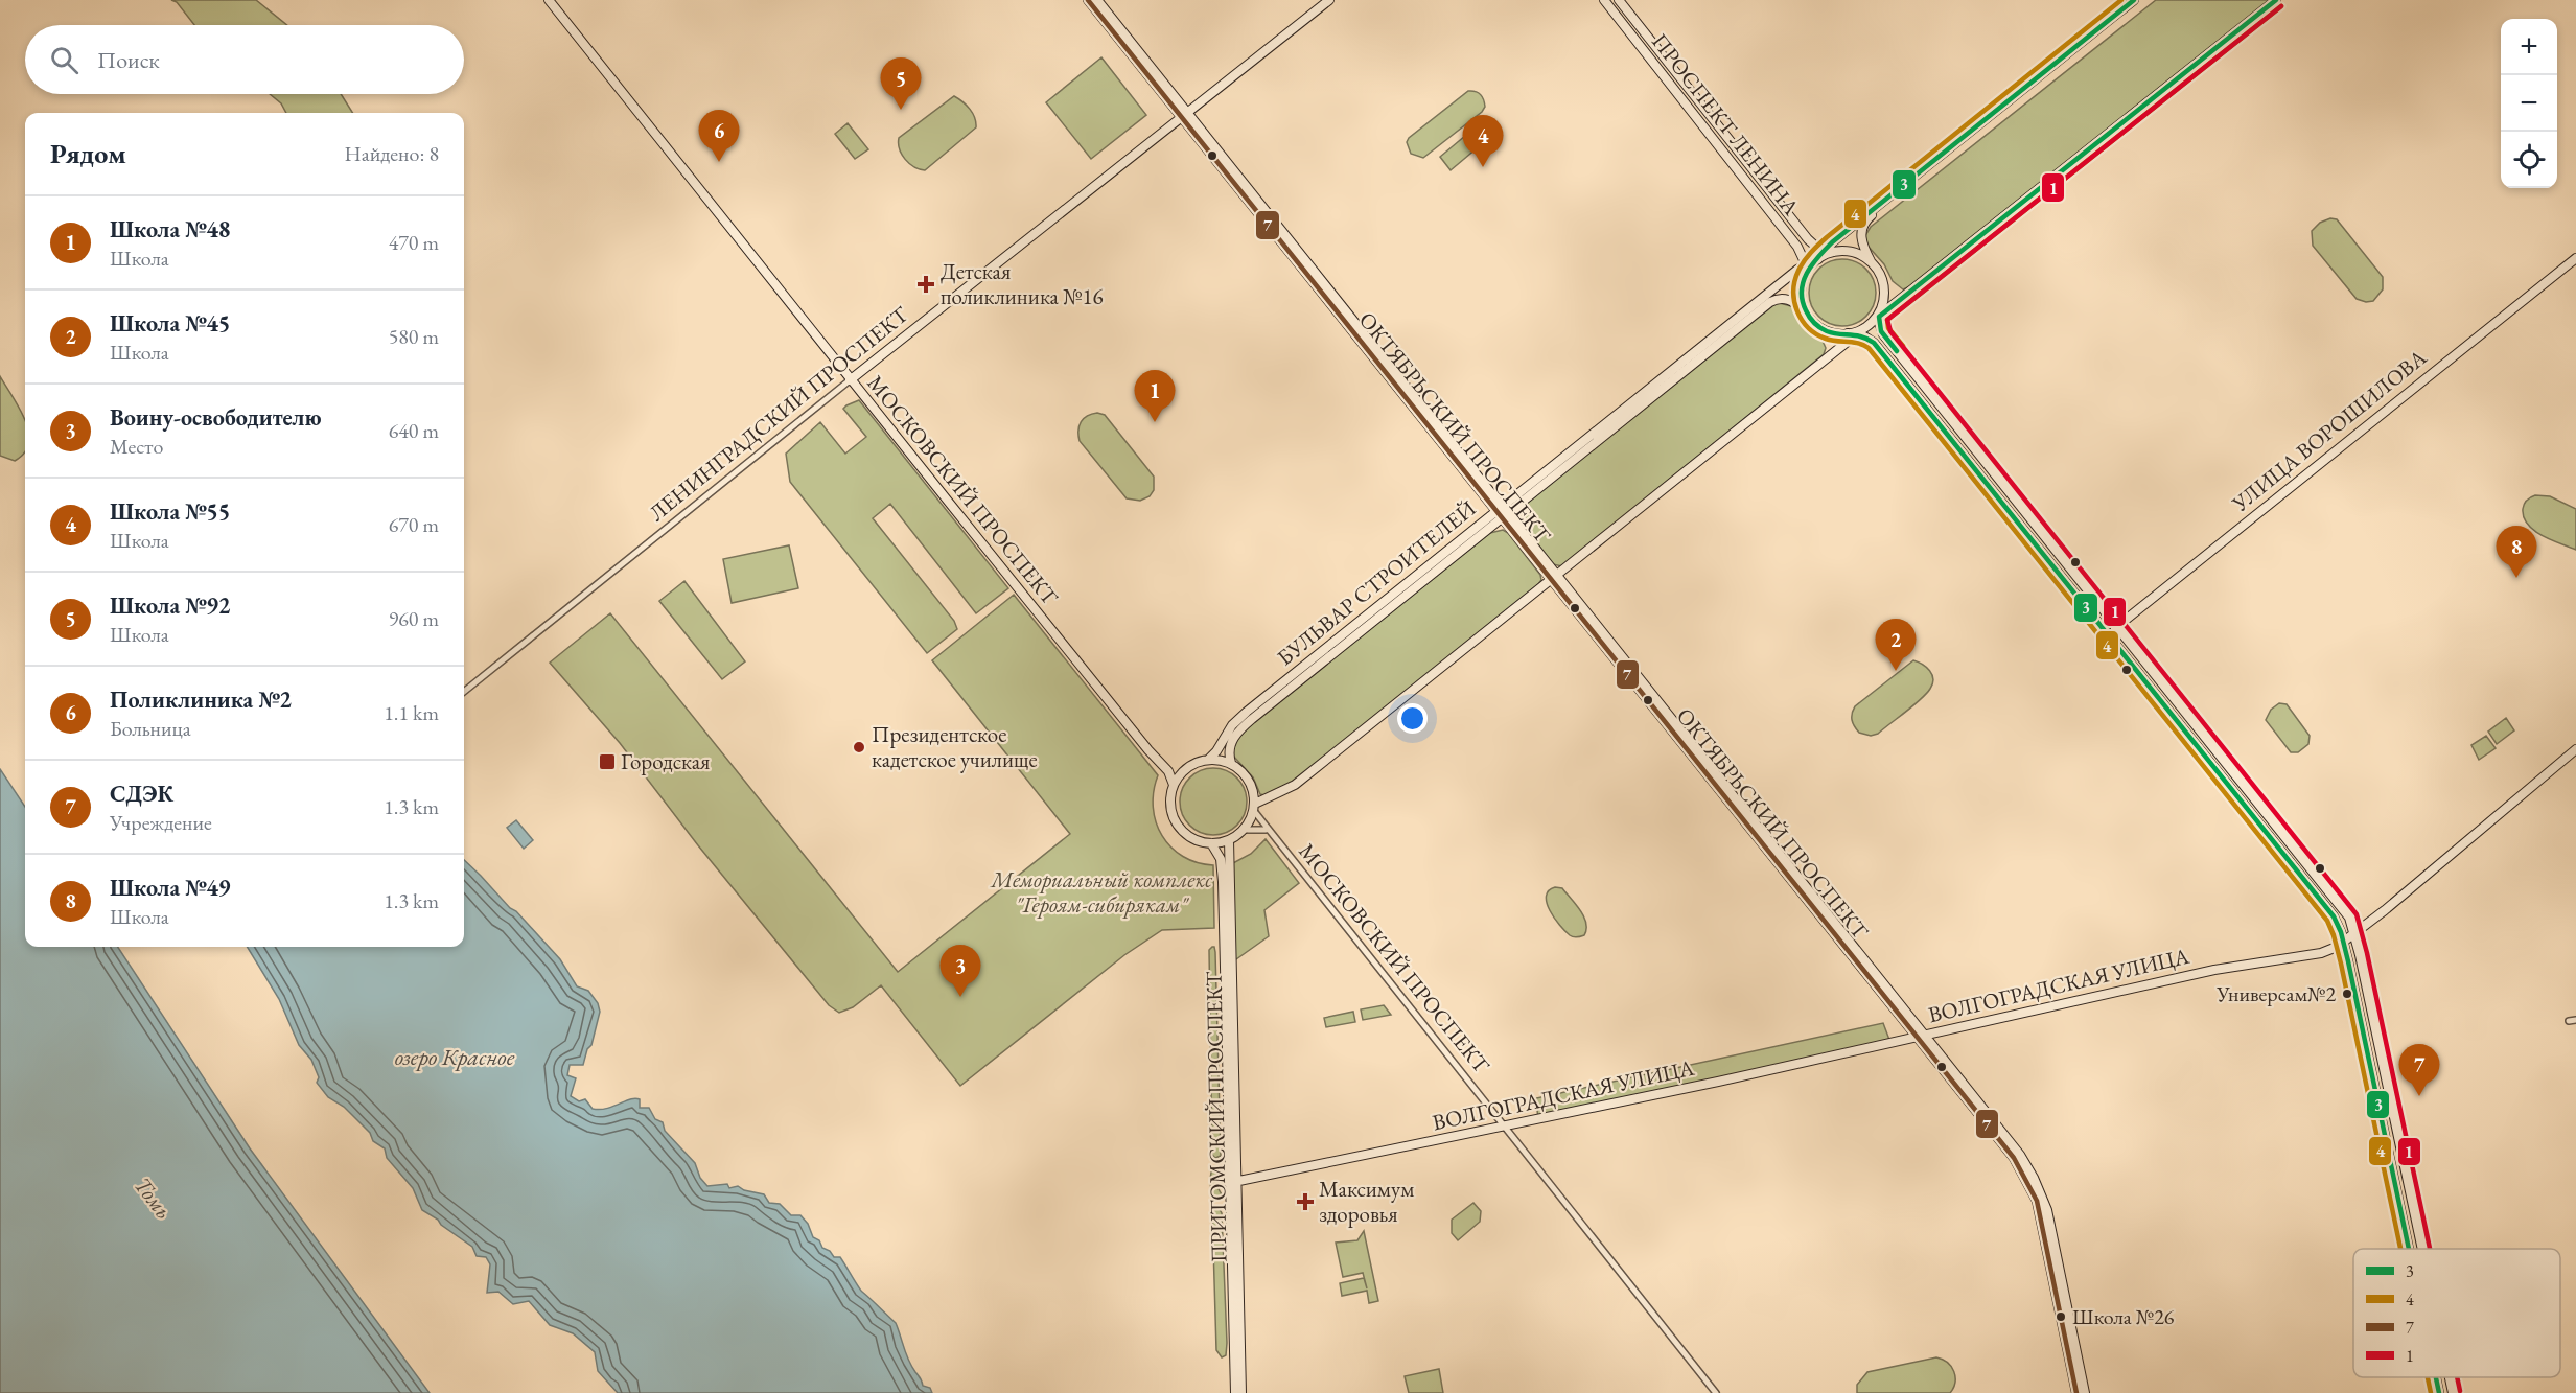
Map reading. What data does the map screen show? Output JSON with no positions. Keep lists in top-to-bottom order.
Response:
{
  "streets": {
    "main road": [
      "ПРОСПЕКТ ЛЕНИНА",
      "ЛЕНИНГРАДСКИЙ ПРОСПЕКТ",
      "ОКТЯБРЬСКИЙ ПРОСПЕКТ",
      "УЛИЦА ВОРОШИЛОВА",
      "МОСКОВСКИЙ ПРОСПЕКТ",
      "БУЛЬВАР СТРОИТЕЛЕЙ",
      "ВОЛГОГРАДСКАЯ УЛИЦА",
      "ПРИТОМСКИЙ ПРОСПЕКТ"
    ]
  },
  "crossings": [
    ["ПРОСПЕКТ ЛЕНИНА", "БУЛЬВАР СТРОИТЕЛЕЙ"],
    ["ЛЕНИНГРАДСКИЙ ПРОСПЕКТ", "ОКТЯБРЬСКИЙ ПРОСПЕКТ"],
    ["ЛЕНИНГРАДСКИЙ ПРОСПЕКТ", "МОСКОВСКИЙ ПРОСПЕКТ"],
    ["ОКТЯБРЬСКИЙ ПРОСПЕКТ", "БУЛЬВАР СТРОИТЕЛЕЙ"],
    ["ОКТЯБРЬСКИЙ ПРОСПЕКТ", "ВОЛГОГРАДСКАЯ УЛИЦА"],
    ["МОСКОВСКИЙ ПРОСПЕКТ", "БУЛЬВАР СТРОИТЕЛЕЙ"],
    ["МОСКОВСКИЙ ПРОСПЕКТ", "ВОЛГОГРАДСКАЯ УЛИЦА"],
    ["МОСКОВСКИЙ ПРОСПЕКТ", "ПРИТОМСКИЙ ПРОСПЕКТ"],
    ["БУЛЬВАР СТРОИТЕЛЕЙ", "ПРИТОМСКИЙ ПРОСПЕКТ"],
    ["ВОЛГОГРАДСКАЯ УЛИЦА", "ПРИТОМСКИЙ ПРОСПЕКТ"]
  ],
  "water": ["озеро Красное", "Томь"],
  "parks": ["Мемориальный комплекс \"Героям-сибирякам\""],
  "places": {
    "health": ["Детская поликлиника №16", "Максимум здоровья"],
    "other": ["Президентское кадетское училище", "Универсам№2", "Школа №26"],
    "transit": ["Городская"]
  },
  "lines": [
    "transit line 3",
    "transit line 4",
    "transit line 7",
    "transit line 1"
  ],
  "legend": [
    "3",
    "4",
    "7",
    "1"
  ],
  "page": {
    "map_buttons": ["+", "−"],
    "search": "Поиск",
    "pins": [
      "5",
      "6",
      "4",
      "1",
      "8",
      "2",
      "3",
      "7"
    ],
    "heading": ["Рядом", "Найдено: 8"],
    "list": [
      {
        "mark": "1",
        "name": "Школа №48",
        "note": "Школа",
        "value": "470 m"
      },
      {
        "mark": "2",
        "name": "Школа №45",
        "note": "Школа",
        "value": "580 m"
      },
      {
        "mark": "3",
        "name": "Воину-освободителю",
        "note": "Место",
        "value": "640 m"
      },
      {
        "mark": "4",
        "name": "Школа №55",
        "note": "Школа",
        "value": "670 m"
      },
      {
        "mark": "5",
        "name": "Школа №92",
        "note": "Школа",
        "value": "960 m"
      },
      {
        "mark": "6",
        "name": "Поликлиника №2",
        "note": "Больница",
        "value": "1.1 km"
      },
      {
        "mark": "7",
        "name": "СДЭК",
        "note": "Учреждение",
        "value": "1.3 km"
      },
      {
        "mark": "8",
        "name": "Школа №49",
        "note": "Школа",
        "value": "1.3 km"
      }
    ]
  }
}
